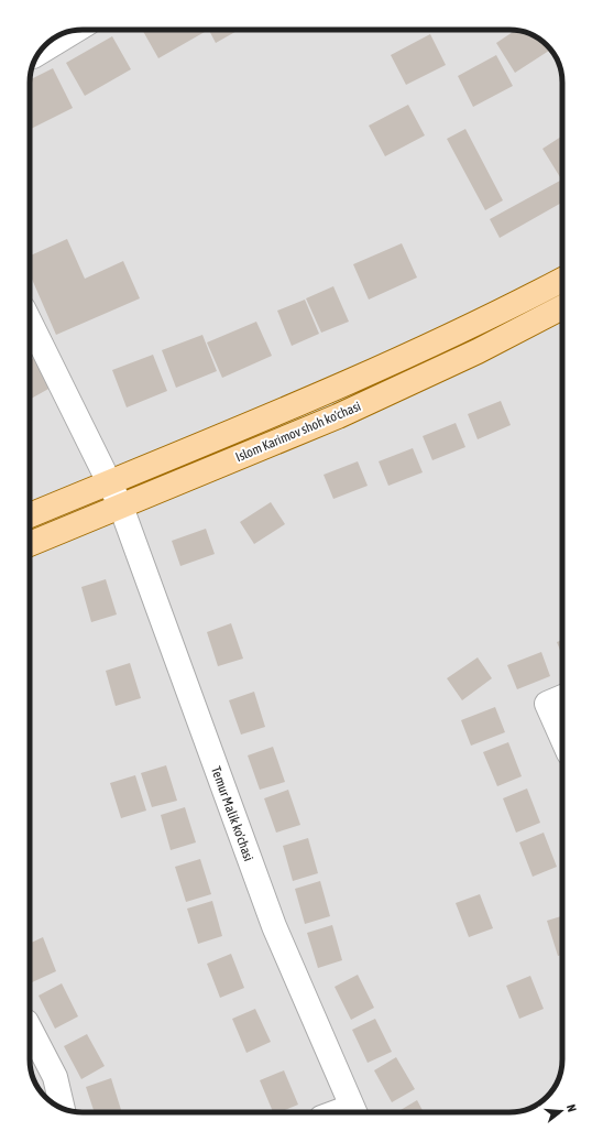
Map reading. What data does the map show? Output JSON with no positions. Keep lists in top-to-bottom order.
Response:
{
  "streets": {
    "main road": ["Islom Karimov shoh ko'chasi"],
    "street": ["Temur Malik ko'chasi"]
  },
  "crossings": [
    ["Islom Karimov shoh ko'chasi", "Temur Malik ko'chasi"]
  ],
  "north": "right"
}
